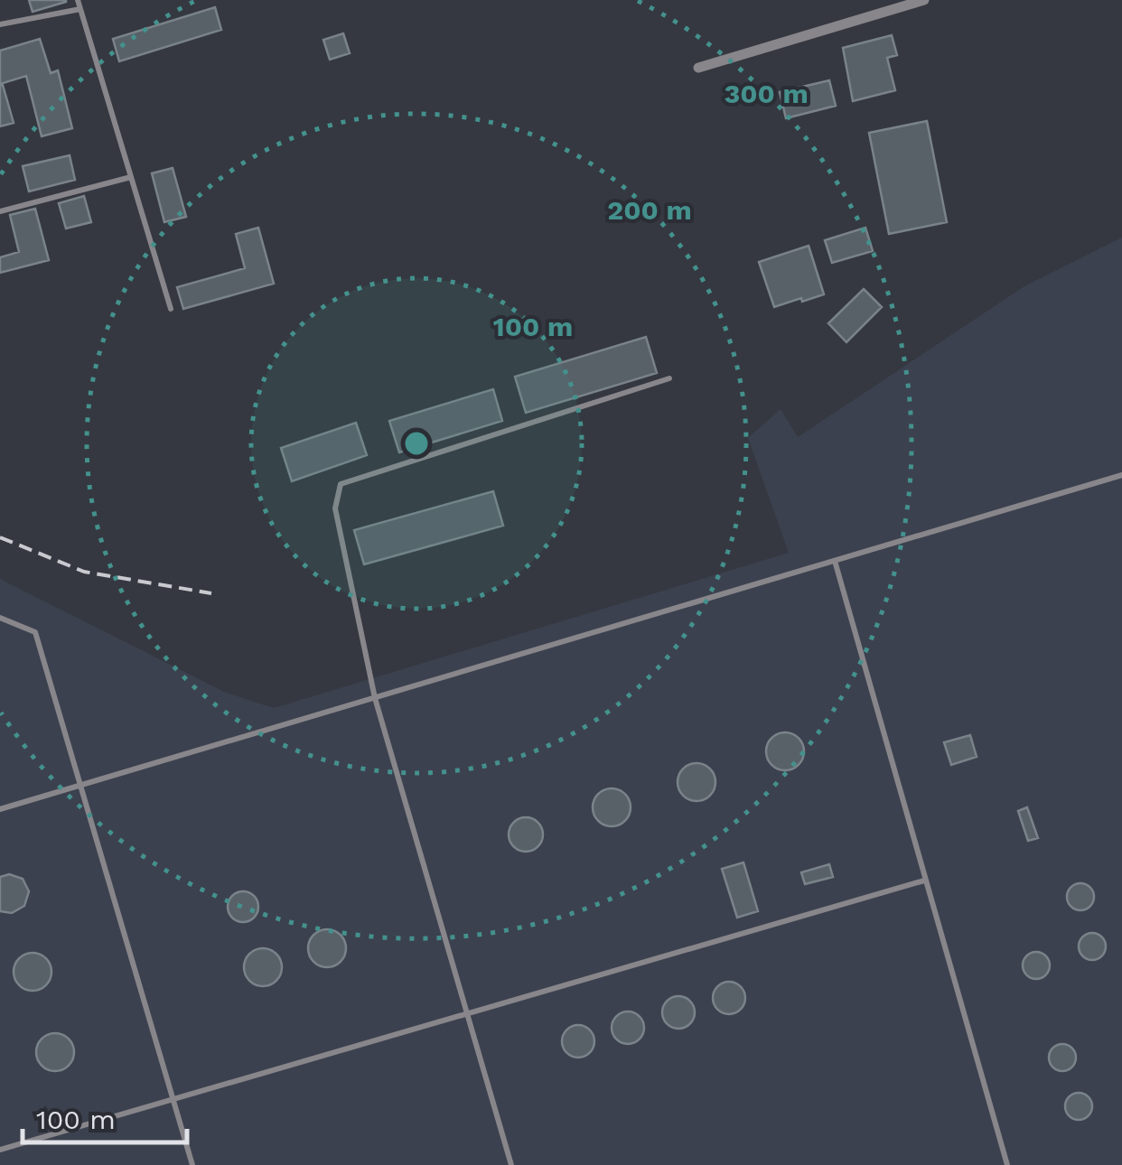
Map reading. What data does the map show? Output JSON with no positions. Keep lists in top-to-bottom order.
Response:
{
  "scale_bar": "100 m",
  "rings": ["300 m", "200 m", "100 m"]
}
